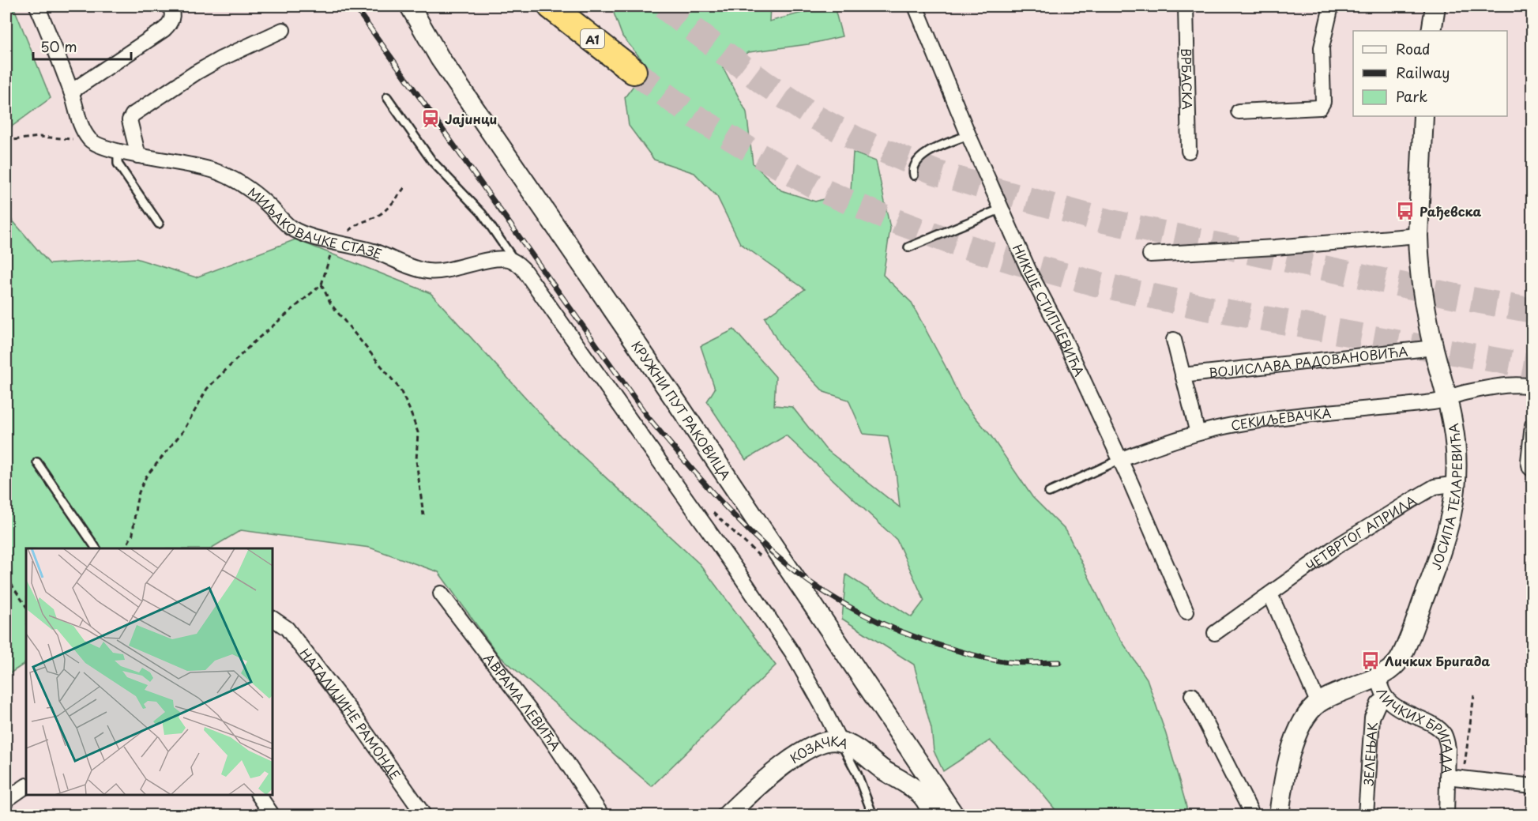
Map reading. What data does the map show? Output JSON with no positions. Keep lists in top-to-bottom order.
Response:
{
  "streets": {
    "highway": ["A1"],
    "street": [
      "ВРБАСКА",
      "МИЉАКОВАЧКЕ СТАЗЕ",
      "НИКШЕ СТИПЧЕВИЋА",
      "ВОЈИСЛАВА РАДОВАНОВИЋА",
      "КРУЖНИ ПУТ РАКОВИЦА",
      "СЕКИЉЕВАЧКА",
      "ЈОСИПА ТЕЛАРЕВИЋА",
      "ЧЕТВРТОГ АПРИЛА",
      "АВРАМА ЛЕВИЋА",
      "НАТАЛИЈИНЕ РАМОНДЕ",
      "ЛИЧКИХ БРИГАДА",
      "ЗЕЛЕЊАК",
      "КОЗАЧКА"
    ]
  },
  "crossings": [
    ["НИКШЕ СТИПЧЕВИЋА", "СЕКИЉЕВАЧКА"],
    ["ВОЈИСЛАВА РАДОВАНОВИЋА", "ЈОСИПА ТЕЛАРЕВИЋА"],
    ["СЕКИЉЕВАЧКА", "ЈОСИПА ТЕЛАРЕВИЋА"],
    ["ЈОСИПА ТЕЛАРЕВИЋА", "ЧЕТВРТОГ АПРИЛА"],
    ["ЈОСИПА ТЕЛАРЕВИЋА", "ЛИЧКИХ БРИГАДА"],
    ["ЛИЧКИХ БРИГАДА", "ЗЕЛЕЊАК"]
  ],
  "places": {
    "station": ["Јајинци"],
    "bus stop": ["Рађевска", "Личких Бригада"]
  },
  "legend": ["Road", "Railway", "Park"],
  "scale_bar": "50 m"
}
